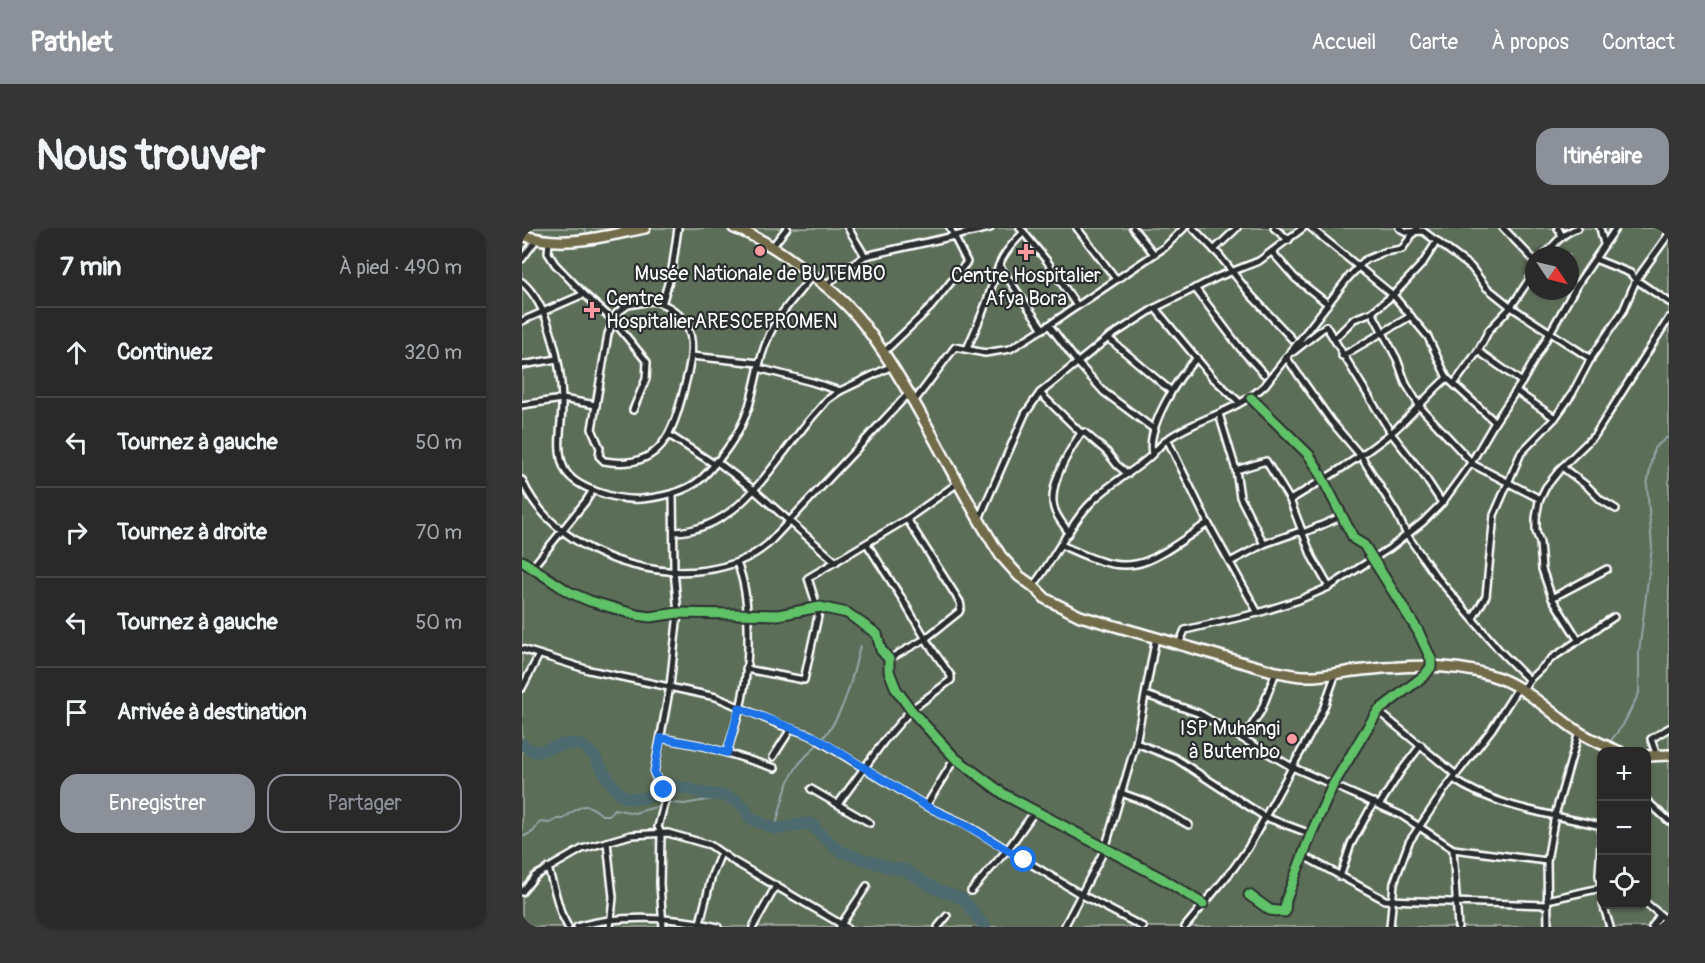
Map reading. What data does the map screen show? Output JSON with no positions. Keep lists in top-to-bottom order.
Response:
{
  "places": {
    "other": ["Musée Nationale de BUTEMBO", "ISP Muhangi à Butembo"],
    "health": ["Centre Hospitalier Afya Bora", "Centre HospitalierARESCEPROMEN"]
  },
  "north": "bottom right",
  "page": {
    "header": "Pathlet",
    "nav": [
      "Accueil",
      "Carte",
      "À propos",
      "Contact"
    ],
    "buttons": [
      "Itinéraire",
      ["Enregistrer", "Partager"]
    ],
    "title": "Nous trouver",
    "heading": ["7 min", "À pied · 490 m"],
    "list": [
      ["Continuez", "320 m"],
      ["Tournez à gauche", "50 m"],
      ["Tournez à droite", "70 m"],
      ["Tournez à gauche", "50 m"],
      "Arrivée à destination"
    ],
    "map_buttons": ["+", "−"]
  }
}
